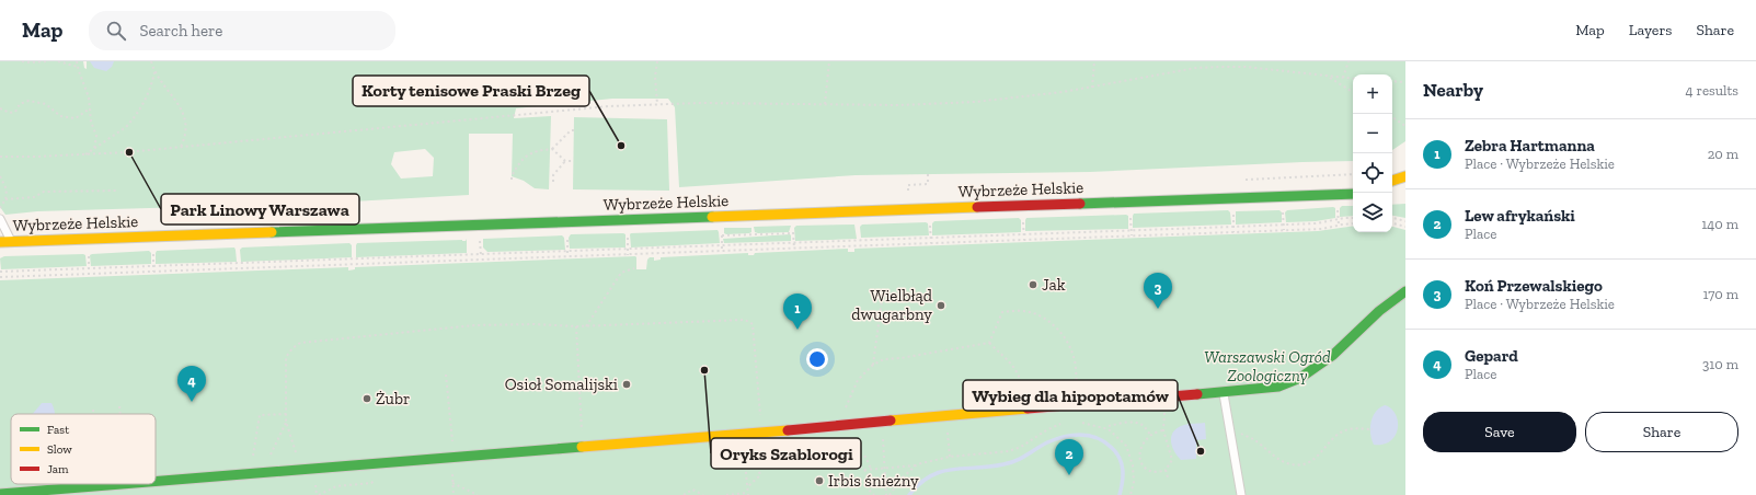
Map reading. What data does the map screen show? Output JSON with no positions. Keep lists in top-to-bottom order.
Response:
{
  "streets": {
    "street": ["Wybrzeże Helskie"]
  },
  "parks": ["Warszawski Ogród Zoologiczny"],
  "places": [
    "Korty tenisowe Praski Brzeg",
    "Park Linowy Warszawa",
    "Jak",
    "Wielbłąd dwugarbny",
    "Oryks Szablorogi",
    "Osioł Somalijski",
    "Żubr",
    "Wybieg dla hipopotamów",
    "Irbis śnieżny"
  ],
  "legend": ["Fast", "Slow", "Jam"],
  "page": {
    "header": "Map",
    "search": "Search here",
    "nav": ["Map", "Layers", "Share"],
    "heading": ["Nearby", "4 results"],
    "map_buttons": ["+", "−"],
    "list": [
      {
        "mark": "1",
        "name": "Zebra Hartmanna",
        "note": "Place · Wybrzeże Helskie",
        "value": "20 m"
      },
      {
        "mark": "2",
        "name": "Lew afrykański",
        "note": "Place",
        "value": "140 m"
      },
      {
        "mark": "3",
        "name": "Koń Przewalskiego",
        "note": "Place · Wybrzeże Helskie",
        "value": "170 m"
      },
      {
        "mark": "4",
        "name": "Gepard",
        "note": "Place",
        "value": "310 m"
      }
    ],
    "pins": [
      "3",
      "1",
      "4",
      "2"
    ],
    "buttons": ["Save", "Share"]
  }
}
